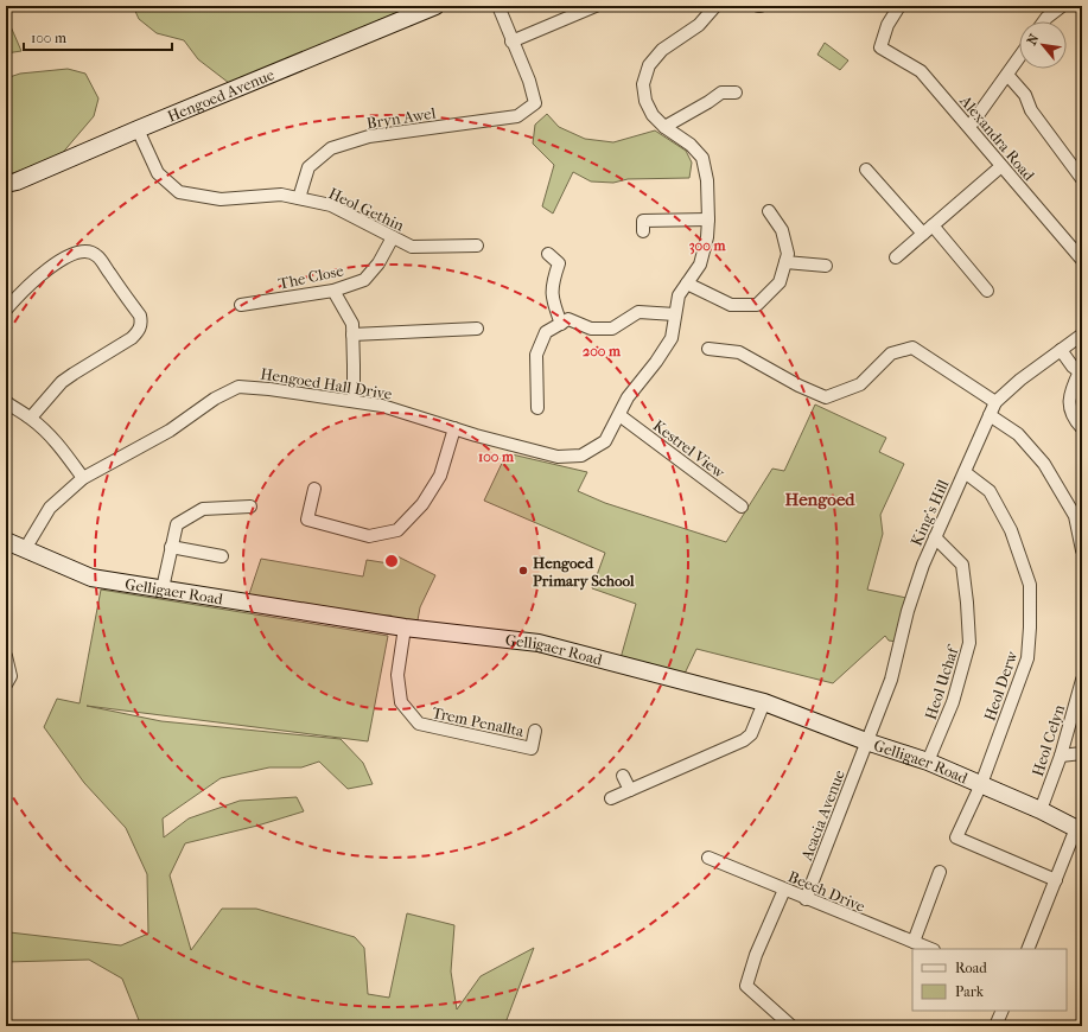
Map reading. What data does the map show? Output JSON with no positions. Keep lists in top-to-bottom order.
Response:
{
  "streets": {
    "street": [
      "Hengoed Avenue",
      "Bryn Awel",
      "Alexandra Road",
      "Heol Gethin",
      "The Close",
      "Hengoed Hall Drive",
      "Kestrel View",
      "King's Hill",
      "Gelligaer Road",
      "Heol Uchaf",
      "Heol Derw",
      "Trem Penallta",
      "Heol Celyn",
      "Acacia Avenue",
      "Beech Drive"
    ]
  },
  "crossings": [
    ["Hengoed Avenue", "Heol Gethin"],
    ["Bryn Awel", "Heol Gethin"],
    ["Heol Gethin", "The Close"],
    ["Hengoed Hall Drive", "Kestrel View"],
    ["Hengoed Hall Drive", "Gelligaer Road"],
    ["King's Hill", "Gelligaer Road"],
    ["King's Hill", "Heol Uchaf"],
    ["King's Hill", "Heol Derw"],
    ["King's Hill", "Acacia Avenue"],
    ["Gelligaer Road", "Heol Uchaf"],
    ["Gelligaer Road", "Heol Derw"],
    ["Gelligaer Road", "Trem Penallta"],
    ["Gelligaer Road", "Heol Celyn"],
    ["Gelligaer Road", "Acacia Avenue"],
    ["Acacia Avenue", "Beech Drive"]
  ],
  "districts": ["Hengoed"],
  "places": ["Hengoed Primary School"],
  "legend": ["Road", "Park"],
  "scale_bar": "100 m",
  "north": "top left",
  "rings": ["300 m", "200 m", "100 m"]
}
